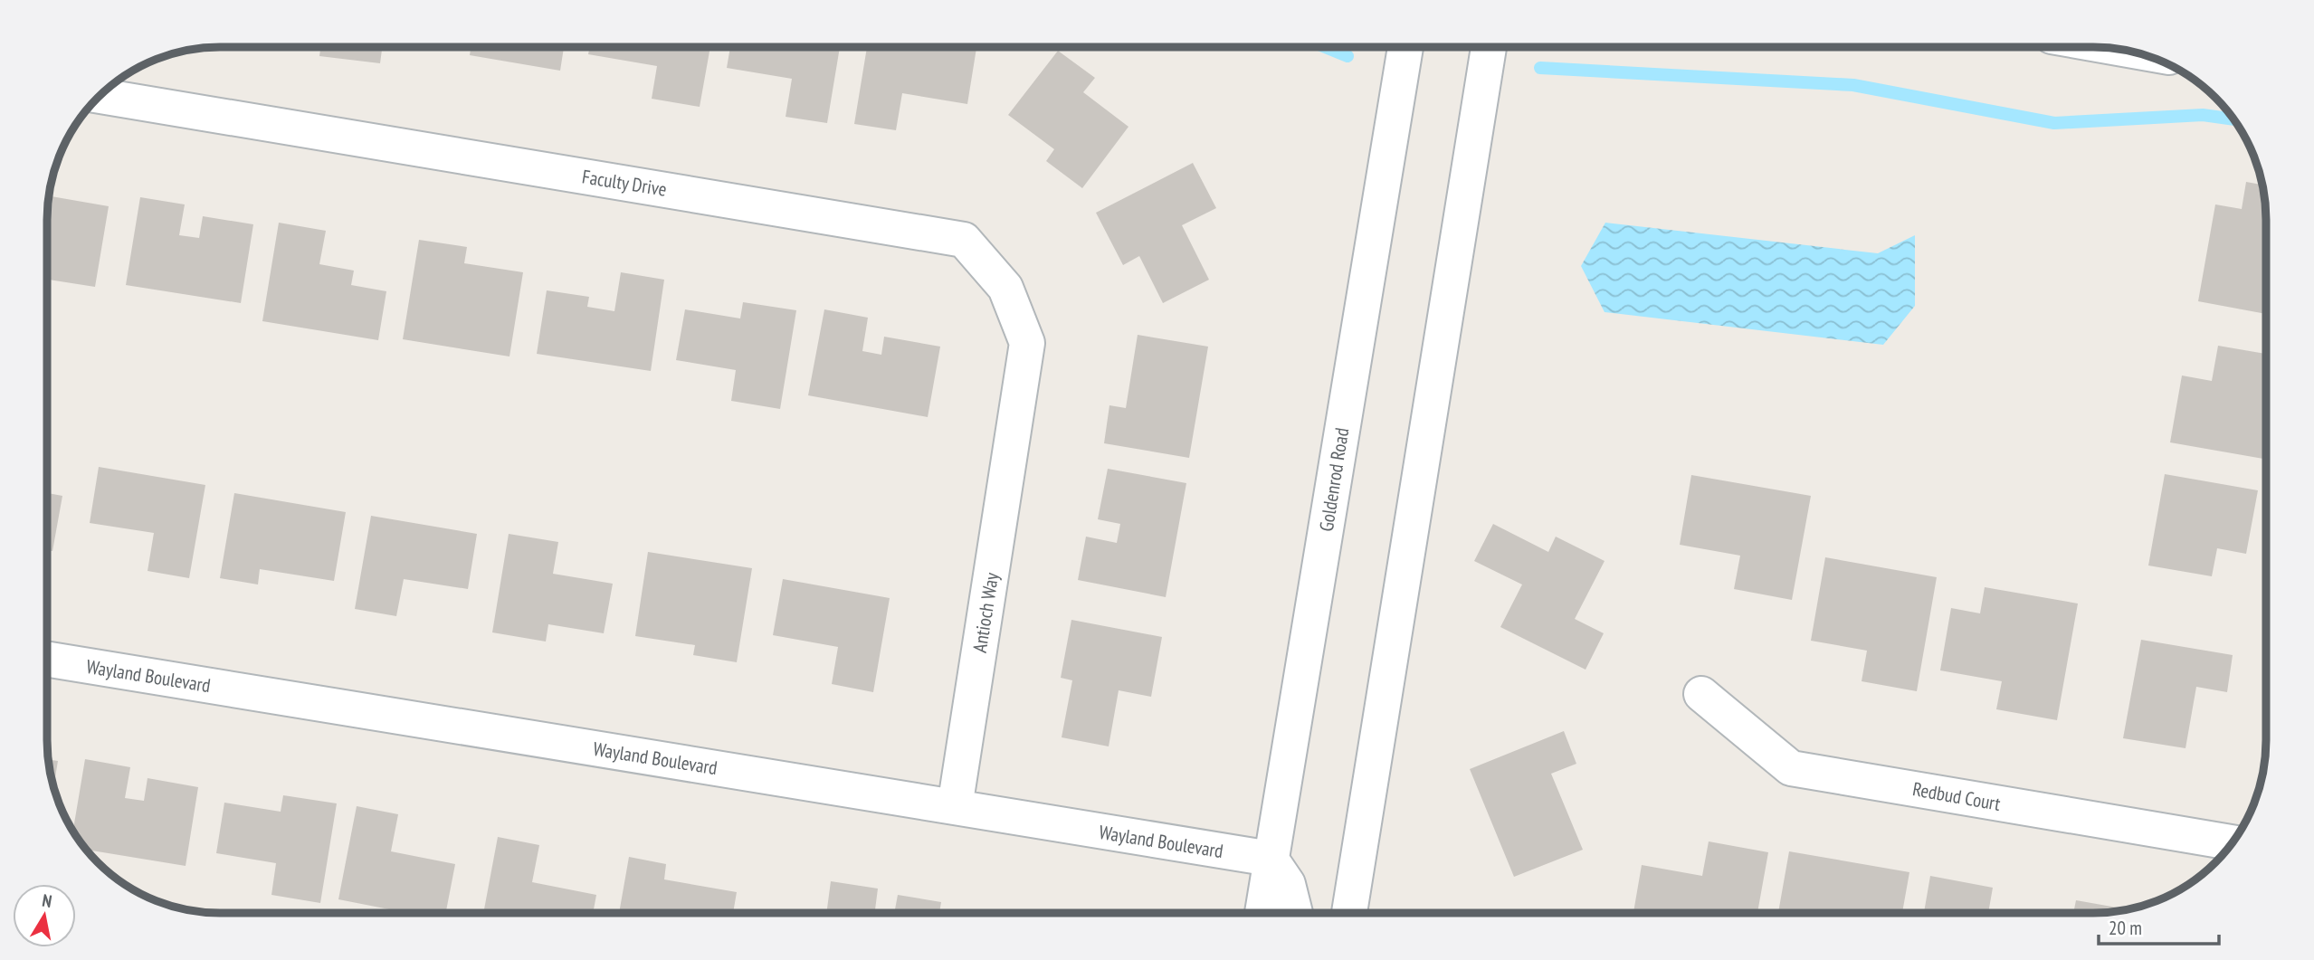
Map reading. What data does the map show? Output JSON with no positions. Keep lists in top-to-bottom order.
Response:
{
  "streets": {
    "street": [
      "Faculty Drive",
      "Goldenrod Road",
      "Antioch Way",
      "Wayland Boulevard",
      "Redbud Court"
    ]
  },
  "crossings": [
    ["Faculty Drive", "Antioch Way"],
    ["Goldenrod Road", "Wayland Boulevard"],
    ["Antioch Way", "Wayland Boulevard"]
  ],
  "scale_bar": "20 m",
  "north": "top"
}
